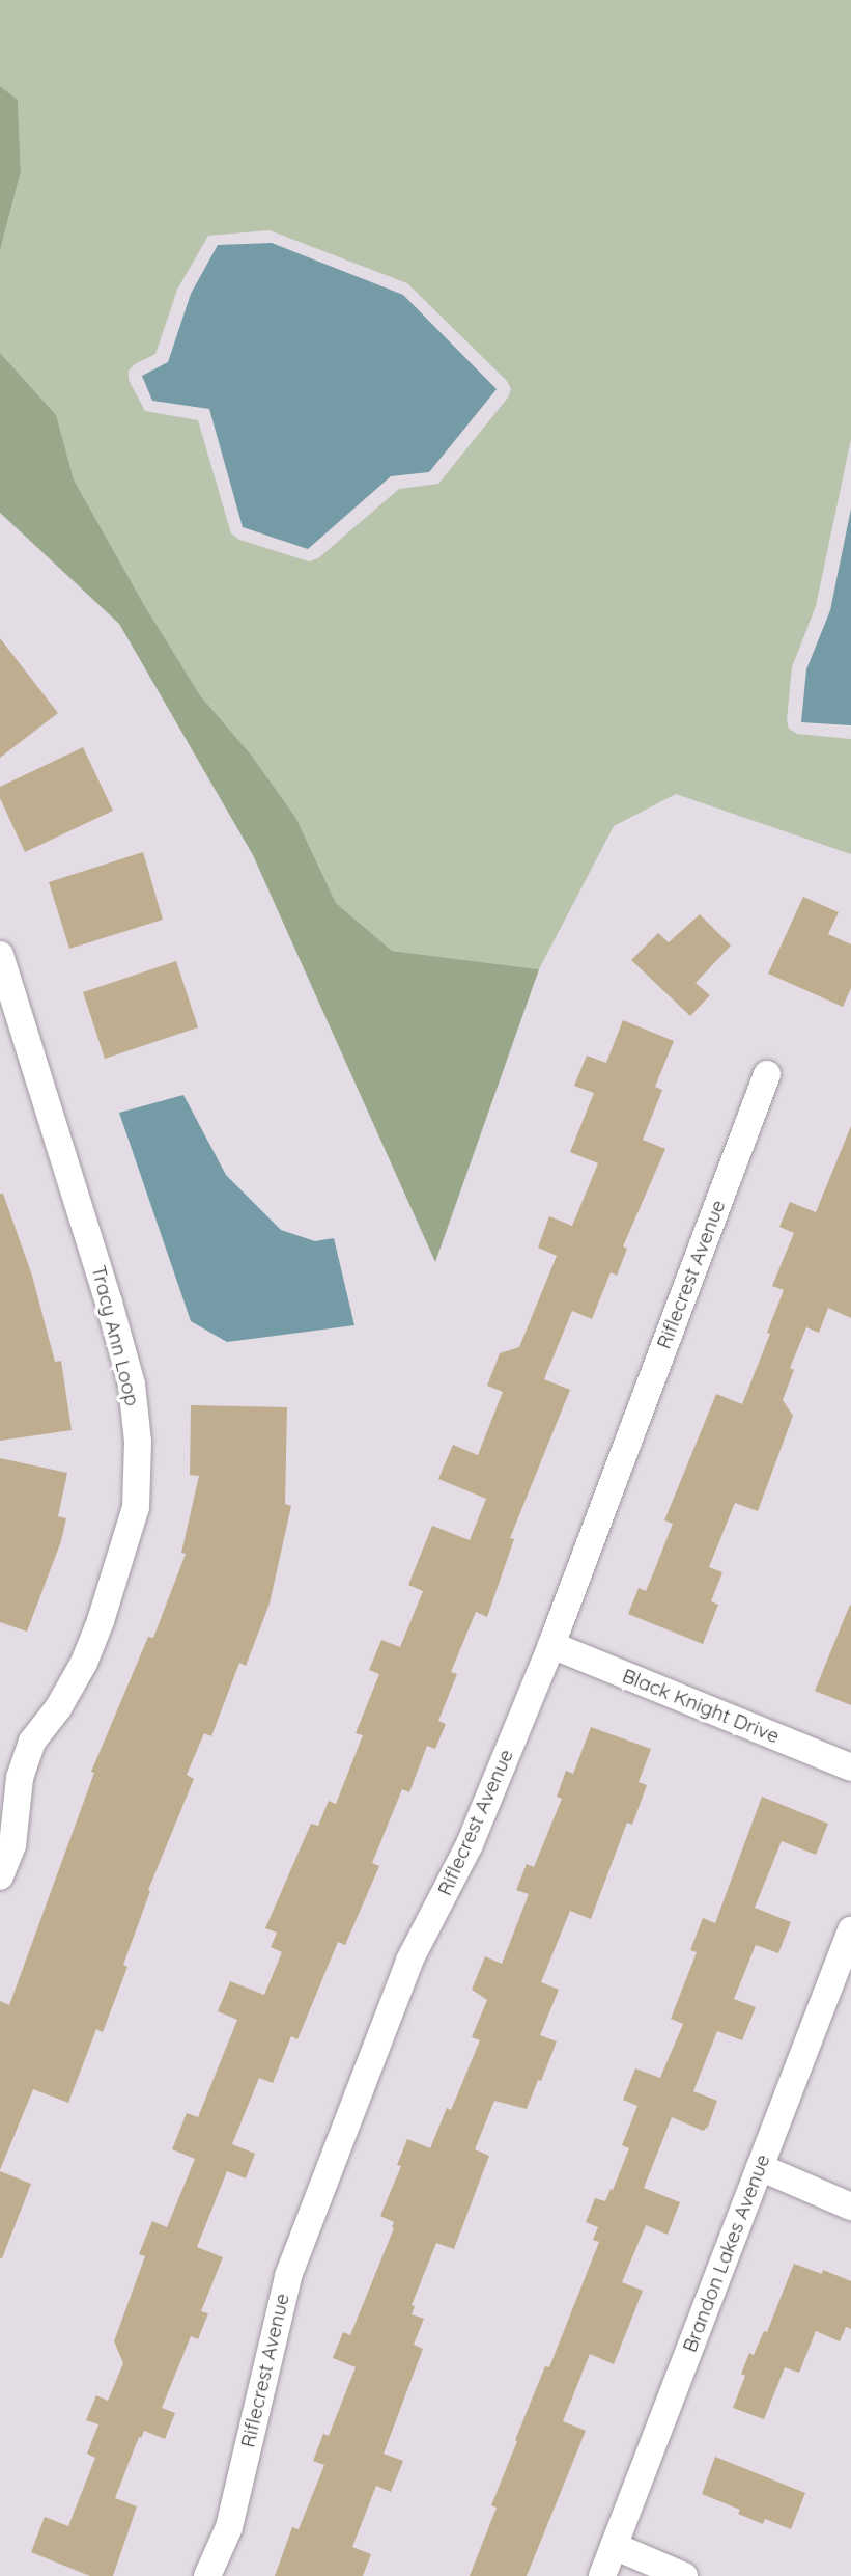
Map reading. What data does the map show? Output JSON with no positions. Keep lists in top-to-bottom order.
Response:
{
  "streets": {
    "street": [
      "Riflecrest Avenue",
      "Tracy Ann Loop",
      "Black Knight Drive",
      "Brandon Lakes Avenue"
    ]
  },
  "crossings": [
    ["Riflecrest Avenue", "Black Knight Drive"]
  ]
}
